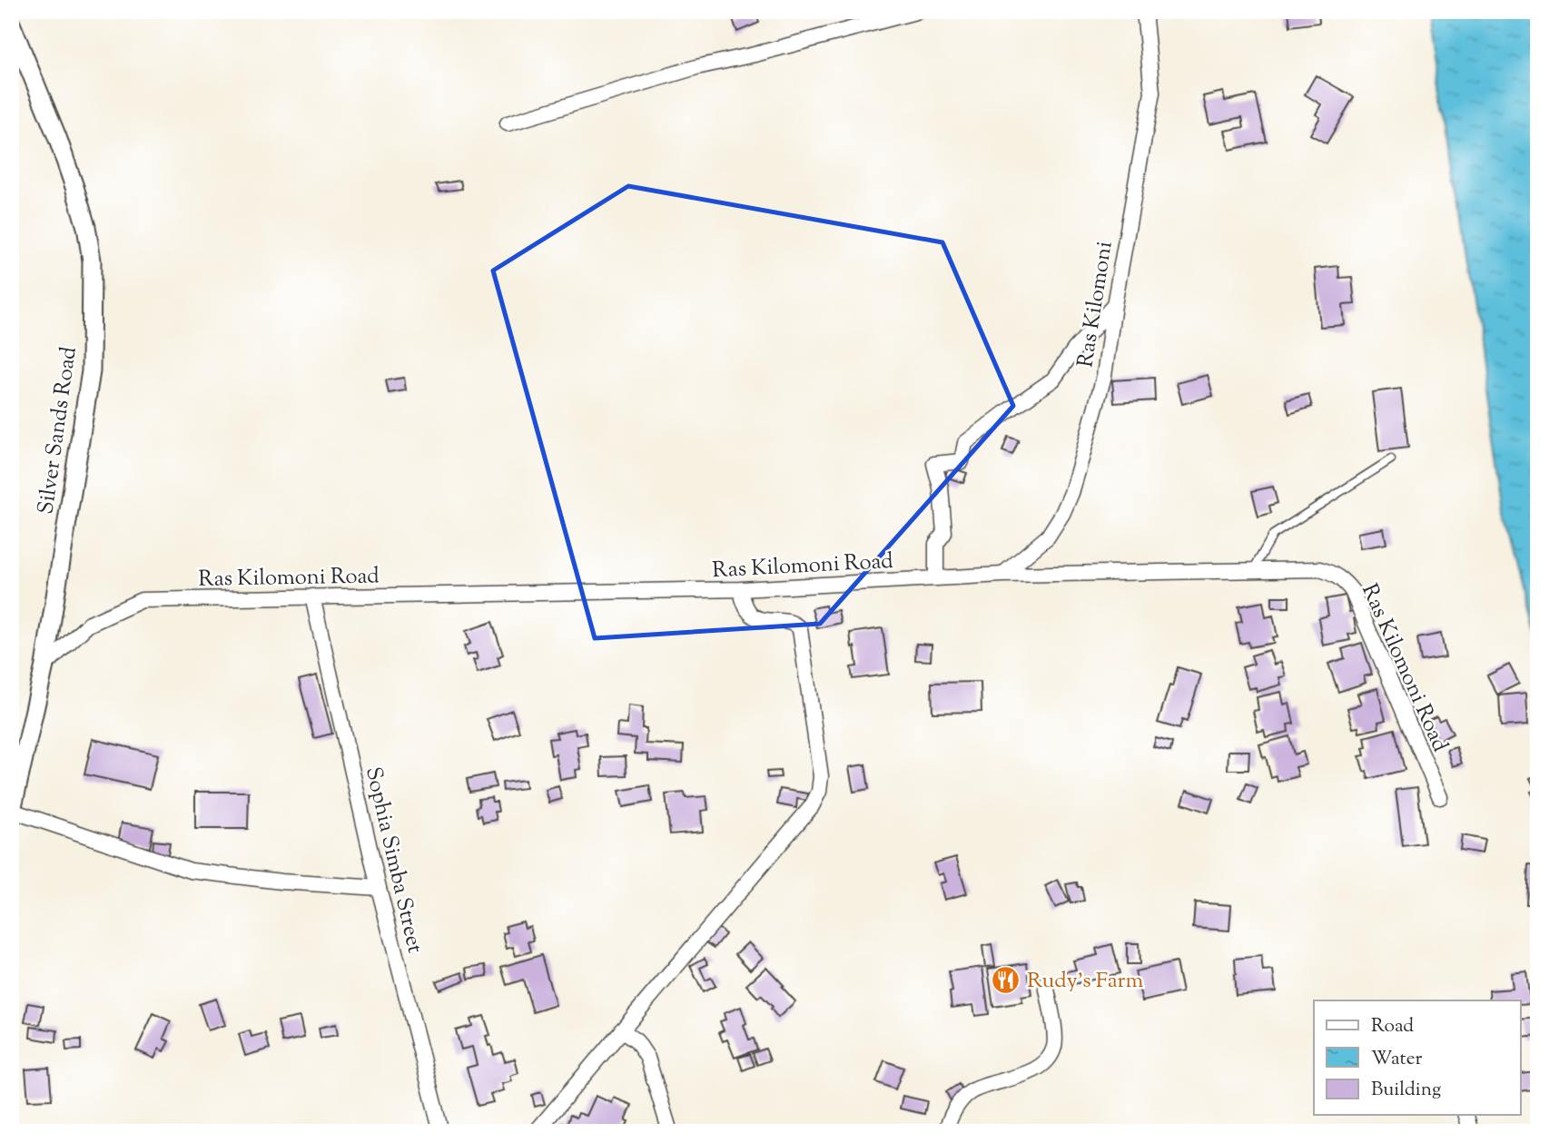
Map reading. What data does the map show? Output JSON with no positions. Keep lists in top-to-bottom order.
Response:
{
  "streets": {
    "street": [
      "Ras Kilomoni",
      "Silver Sands Road",
      "Ras Kilomoni Road",
      "Sophia Simba Street"
    ]
  },
  "crossings": [
    ["Ras Kilomoni", "Ras Kilomoni Road"],
    ["Silver Sands Road", "Ras Kilomoni Road"],
    ["Ras Kilomoni Road", "Sophia Simba Street"]
  ],
  "places": {
    "restaurant": ["Rudy's Farm"]
  },
  "legend": ["Road", "Water", "Building"]
}
